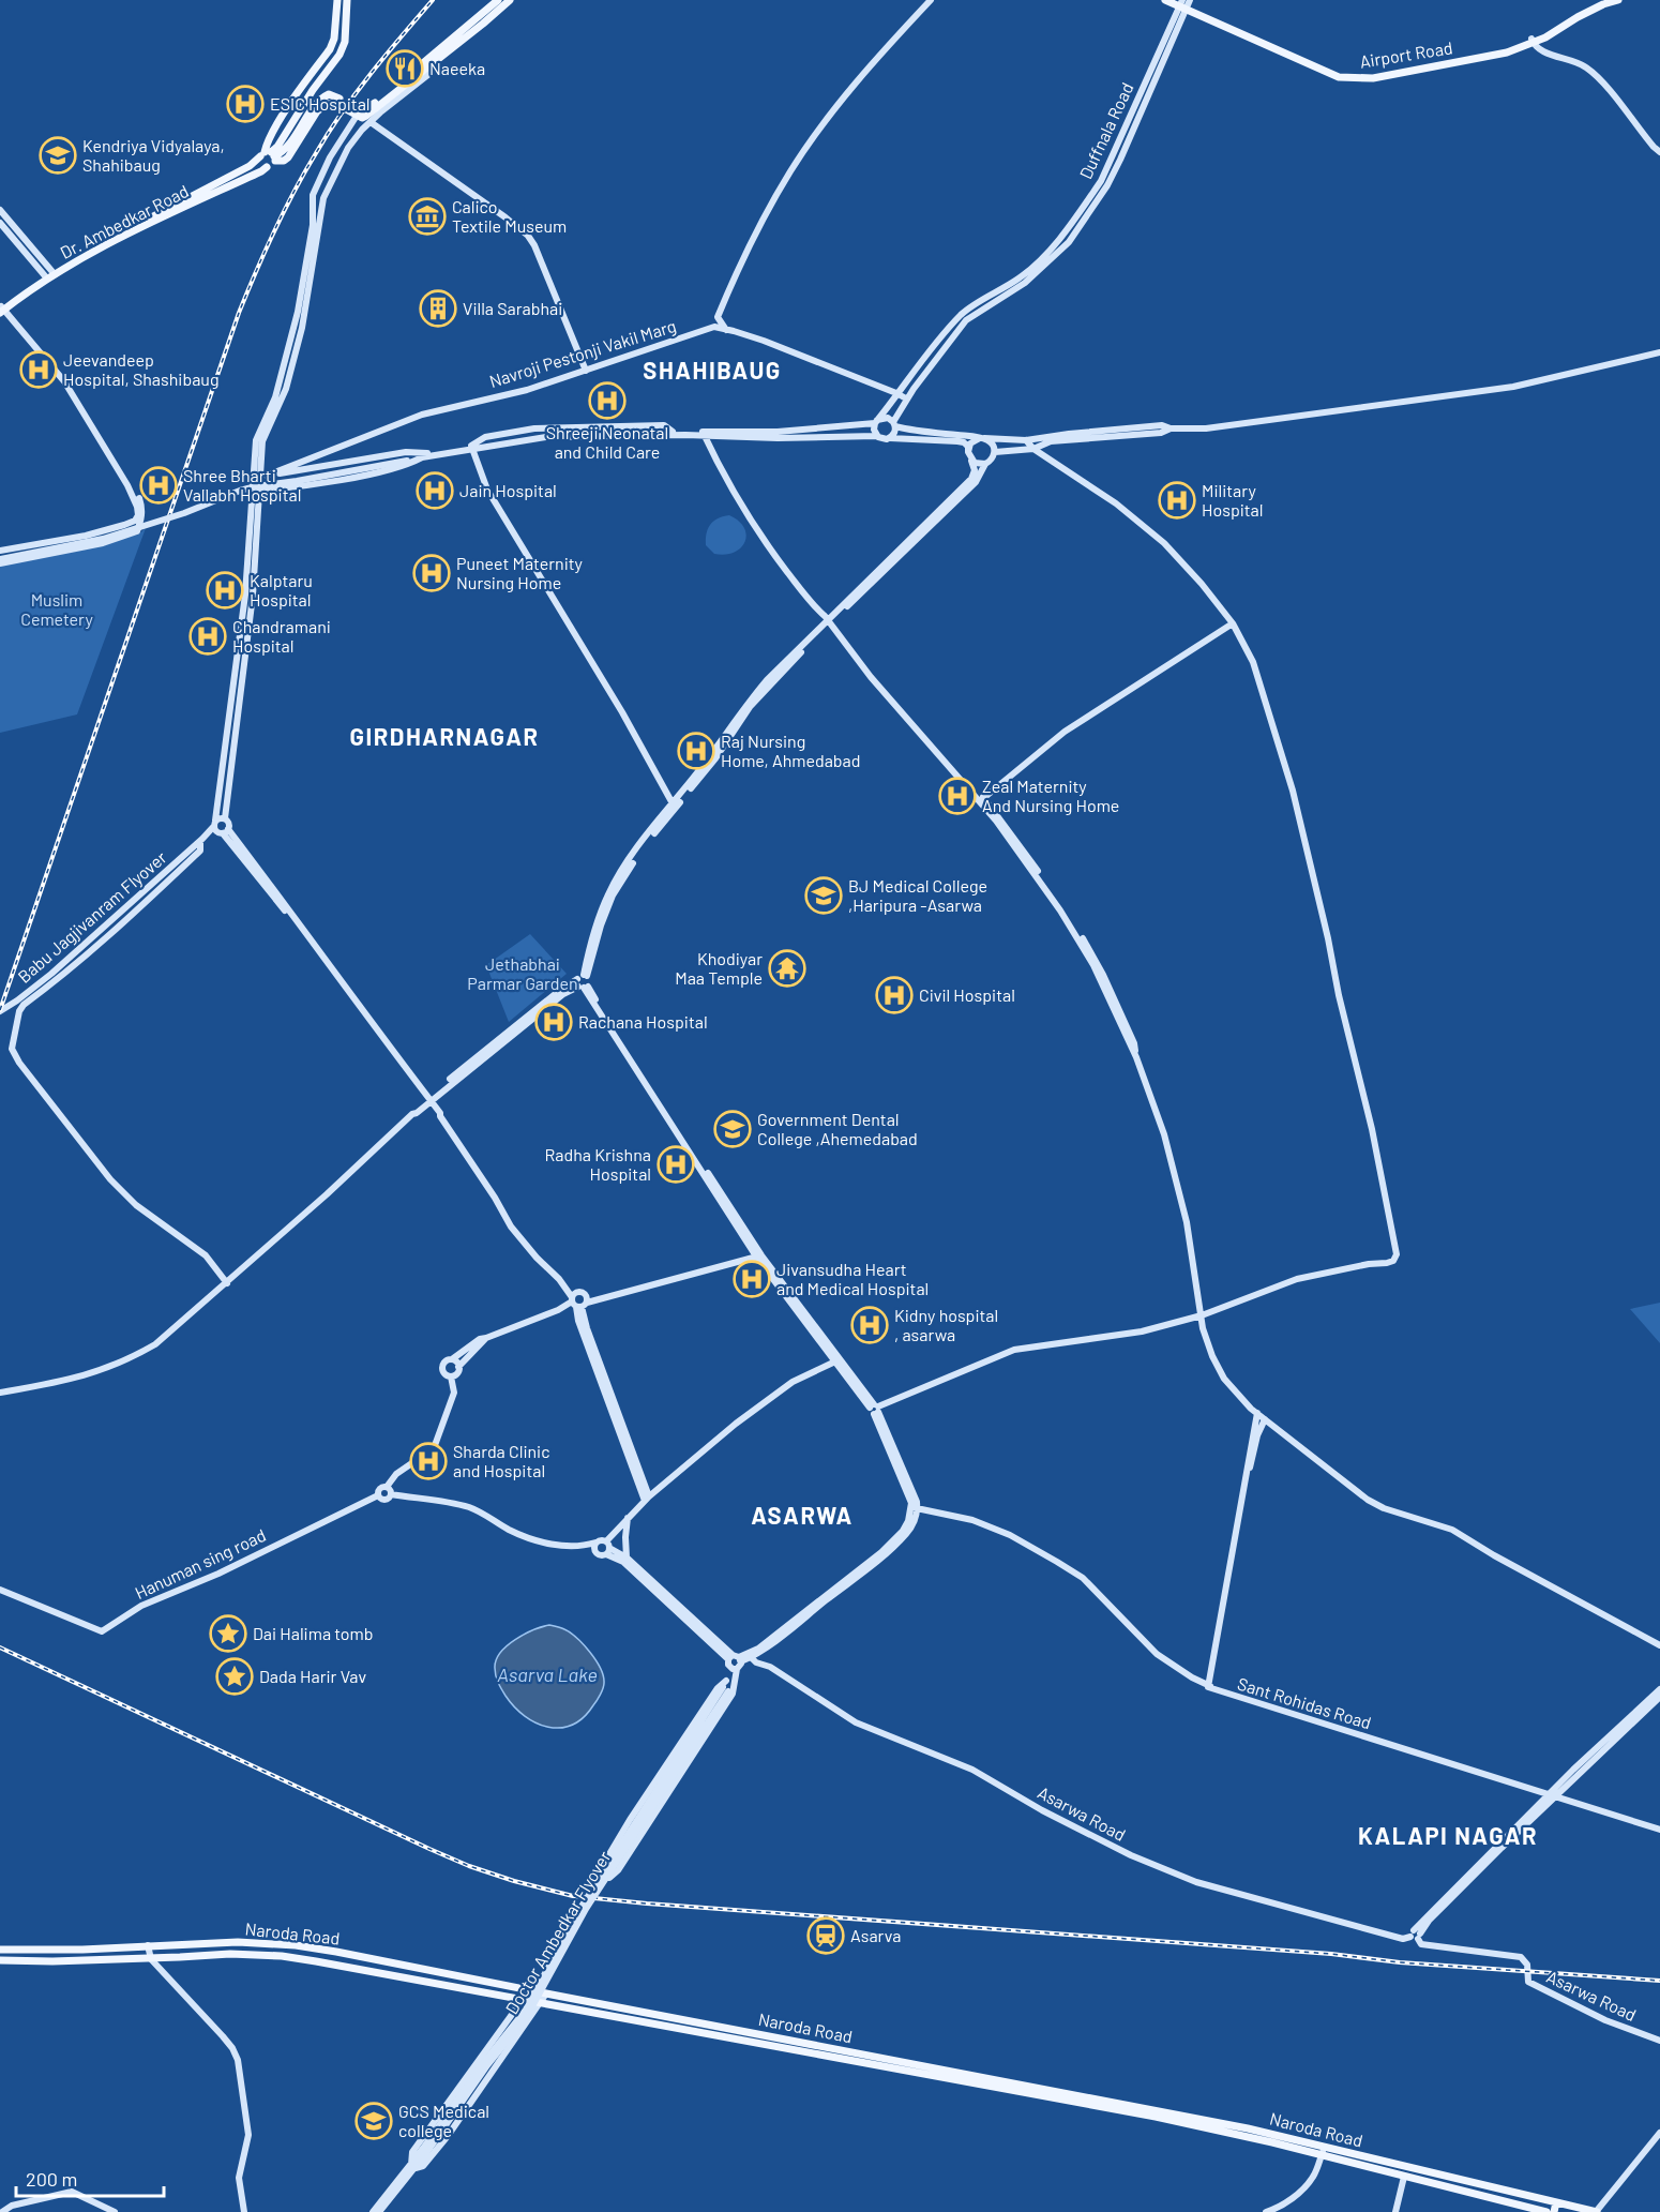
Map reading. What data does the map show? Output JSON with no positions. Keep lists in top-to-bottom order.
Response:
{
  "streets": {
    "main road": ["Airport Road", "Dr. Ambedkar Road", "Naroda Road"],
    "street": [
      "Duffnala Road",
      "Navroji Pestonji Vakil Marg",
      "Babu Jagjivanram Flyover",
      "Hanuman sing road",
      "Sant Rohidas Road",
      "Asarwa Road",
      "Doctor Ambedkar Flyover"
    ]
  },
  "crossings": [
    ["Airport Road", "Duffnala Road"],
    ["Duffnala Road", "Navroji Pestonji Vakil Marg"]
  ],
  "districts": [
    "SHAHIBAUG",
    "GIRDHARNAGAR",
    "ASARWA",
    "KALAPI NAGAR"
  ],
  "water": ["Asarva Lake"],
  "parks": ["Muslim Cemetery", "Jethabhai Parmar Garden"],
  "places": {
    "restaurant": ["Naeeka"],
    "hospital": [
      "ESIC Hospital",
      "Jeevandeep Hospital, Shashibaug",
      "Shreeji Neonatal and Child Care",
      "Shree Bharti Vallabh Hospital",
      "Jain Hospital",
      "Military Hospital",
      "Puneet Maternity Nursing Home",
      "Kalptaru Hospital",
      "Chandramani Hospital",
      "Raj Nursing Home, Ahmedabad",
      "Zeal Maternity And Nursing Home",
      "Civil Hospital",
      "Rachana Hospital",
      "Radha Krishna Hospital",
      "Jivansudha Heart and Medical Hospital",
      "Kidny hospital , asarwa",
      "Sharda Clinic and Hospital"
    ],
    "school or university": [
      "Kendriya Vidyalaya, Shahibaug",
      "BJ Medical College ,Haripura -Asarwa",
      "Government Dental College ,Ahemedabad",
      "GCS Medical college"
    ],
    "museum": ["Calico Textile Museum"],
    "building": ["Villa Sarabhai"],
    "temple": ["Khodiyar Maa Temple"],
    "place": ["Dai Halima tomb", "Dada Harir Vav"],
    "station": ["Asarva"]
  },
  "scale_bar": "200 m"
}
